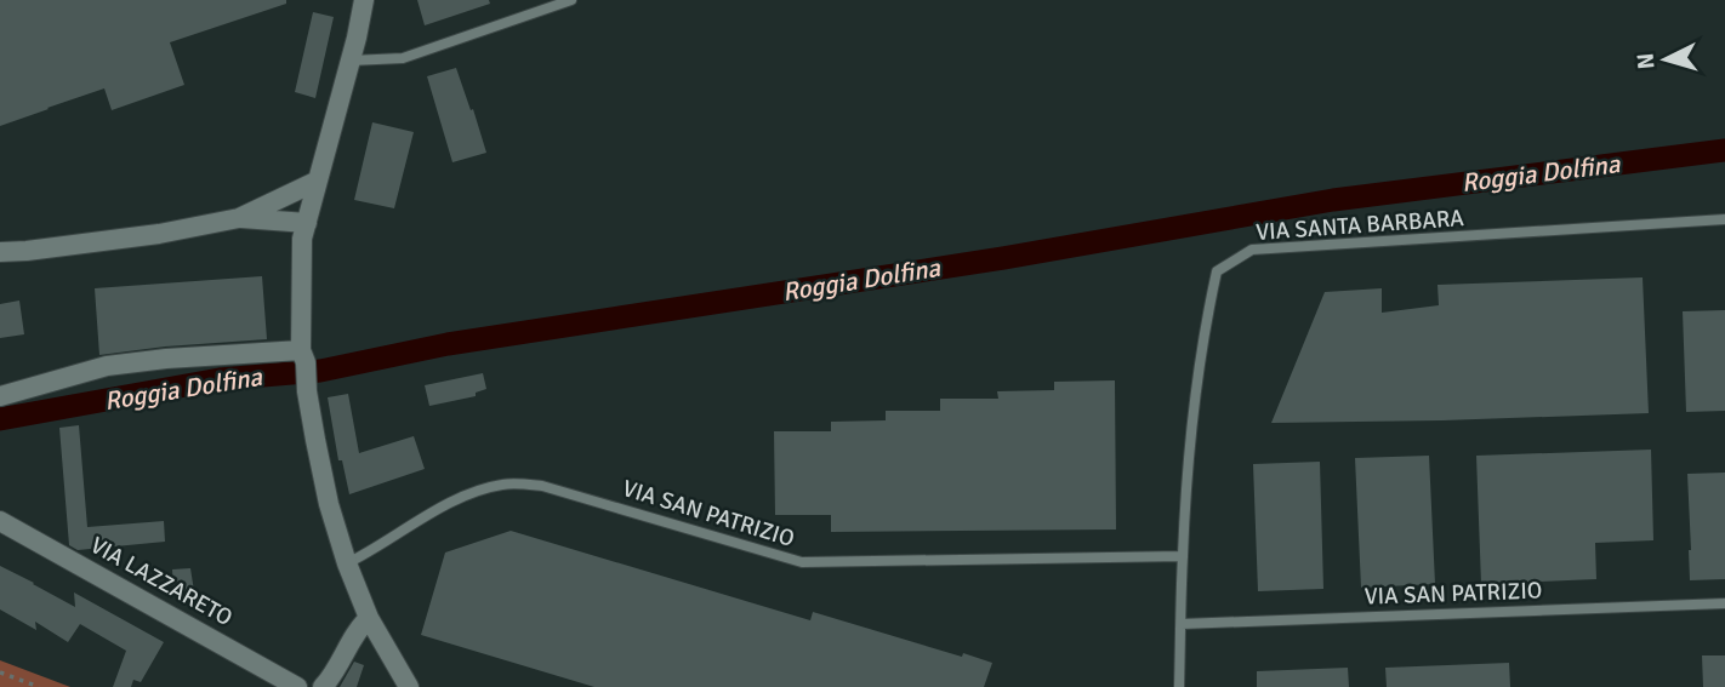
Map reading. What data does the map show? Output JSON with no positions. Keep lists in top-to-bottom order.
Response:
{
  "streets": {
    "street": ["VIA LAZZARETO"],
    "lane": ["VIA SANTA BARBARA", "VIA SAN PATRIZIO"]
  },
  "crossings": [
    ["VIA SANTA BARBARA", "VIA SAN PATRIZIO"]
  ],
  "water": ["Roggia Dolfina"],
  "north": "left"
}
